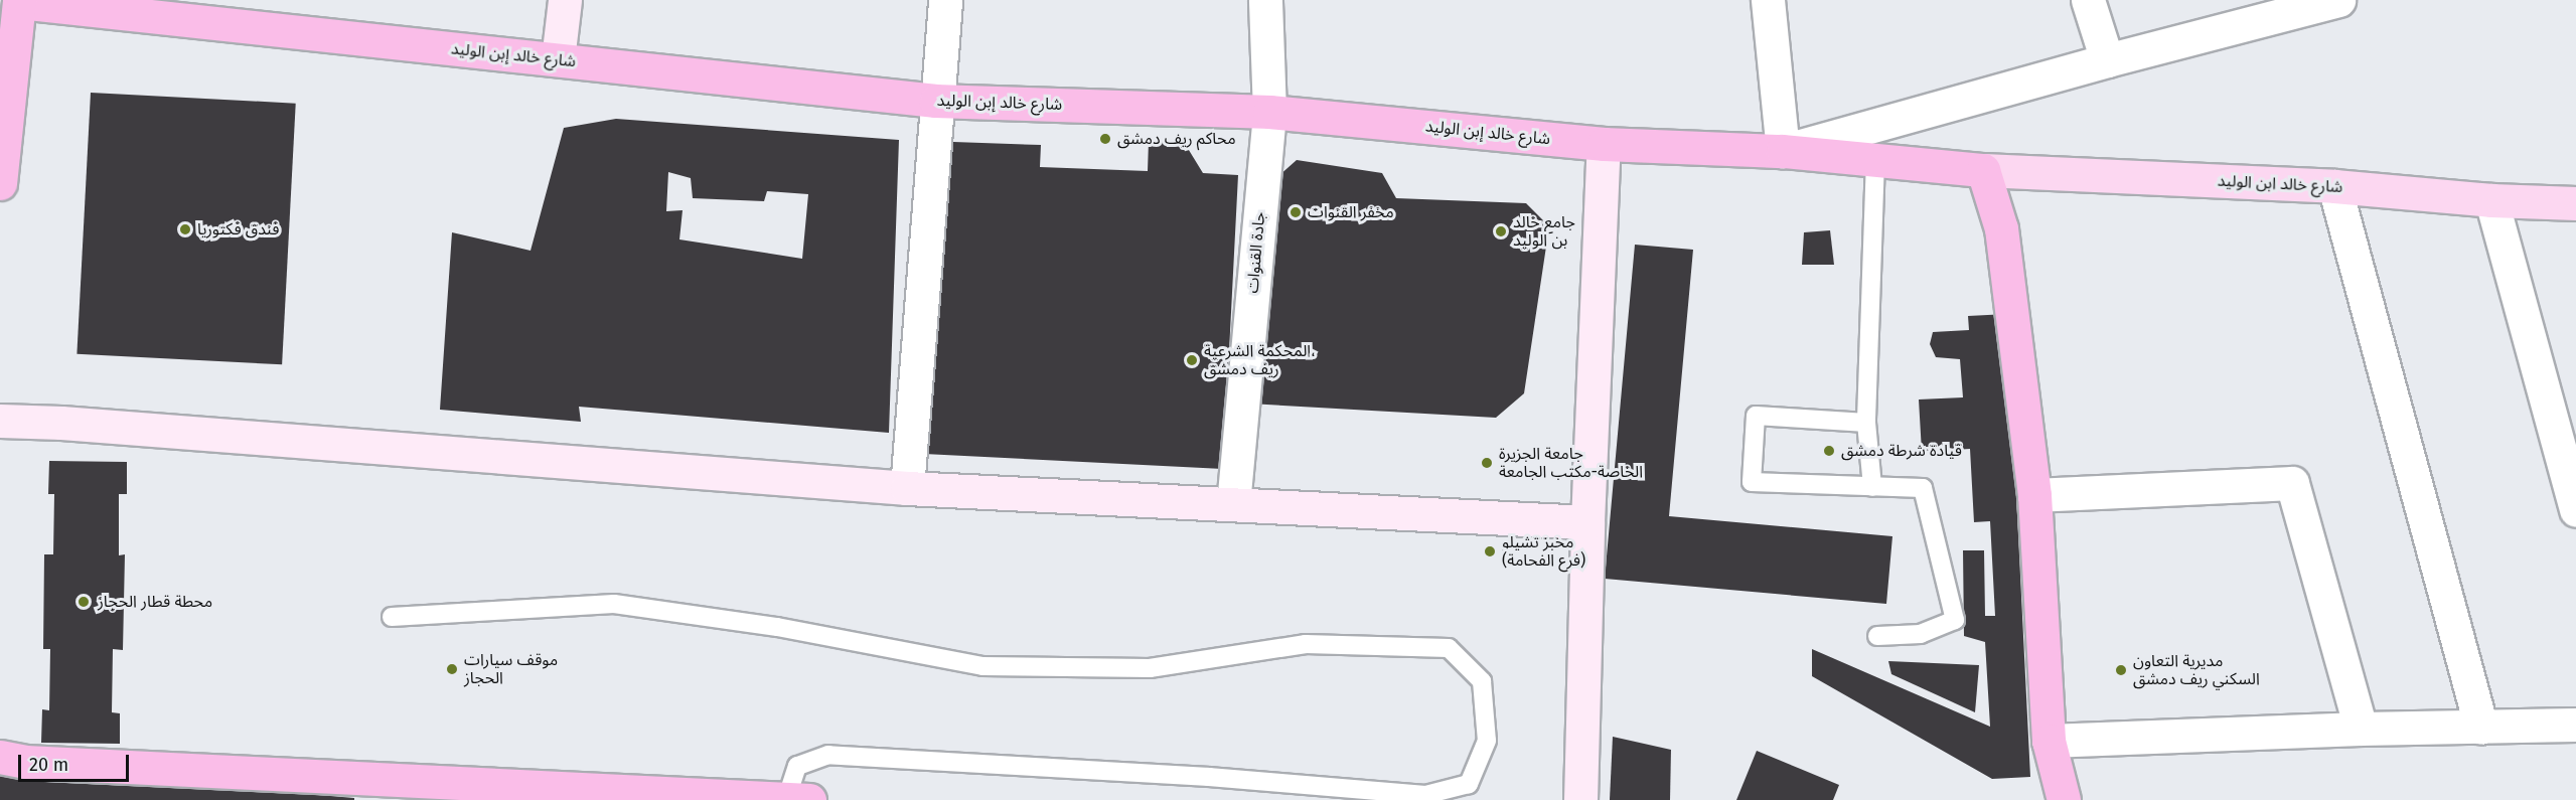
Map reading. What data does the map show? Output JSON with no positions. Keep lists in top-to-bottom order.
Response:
{
  "streets": {
    "highway": ["شارع خالد إبن الوليد"],
    "main road": ["شارع خالد ابن الوليد"],
    "street": ["جادة القنوات"]
  },
  "crossings": [
    ["شارع خالد إبن الوليد", "شارع خالد ابن الوليد"],
    ["شارع خالد إبن الوليد", "جادة القنوات"]
  ],
  "places": [
    "محاكم ريف دمشق",
    "مخفر القنوات",
    "فندق فكتوريا",
    "جامع خالد بن الوليد",
    "المحكمة الشرعية، ريف دمشق",
    "قيادة شرطة دمشق",
    "جامعة الجزيرة الخاصة-مكتب الجامعة",
    "مخبز تشيلو (فرع الفحامة)",
    "محطة قطار الحجاز",
    "موقف سيارات الحجاز",
    "مديرية التعاون السكني ريف دمشق"
  ],
  "scale_bar": "20 m"
}
